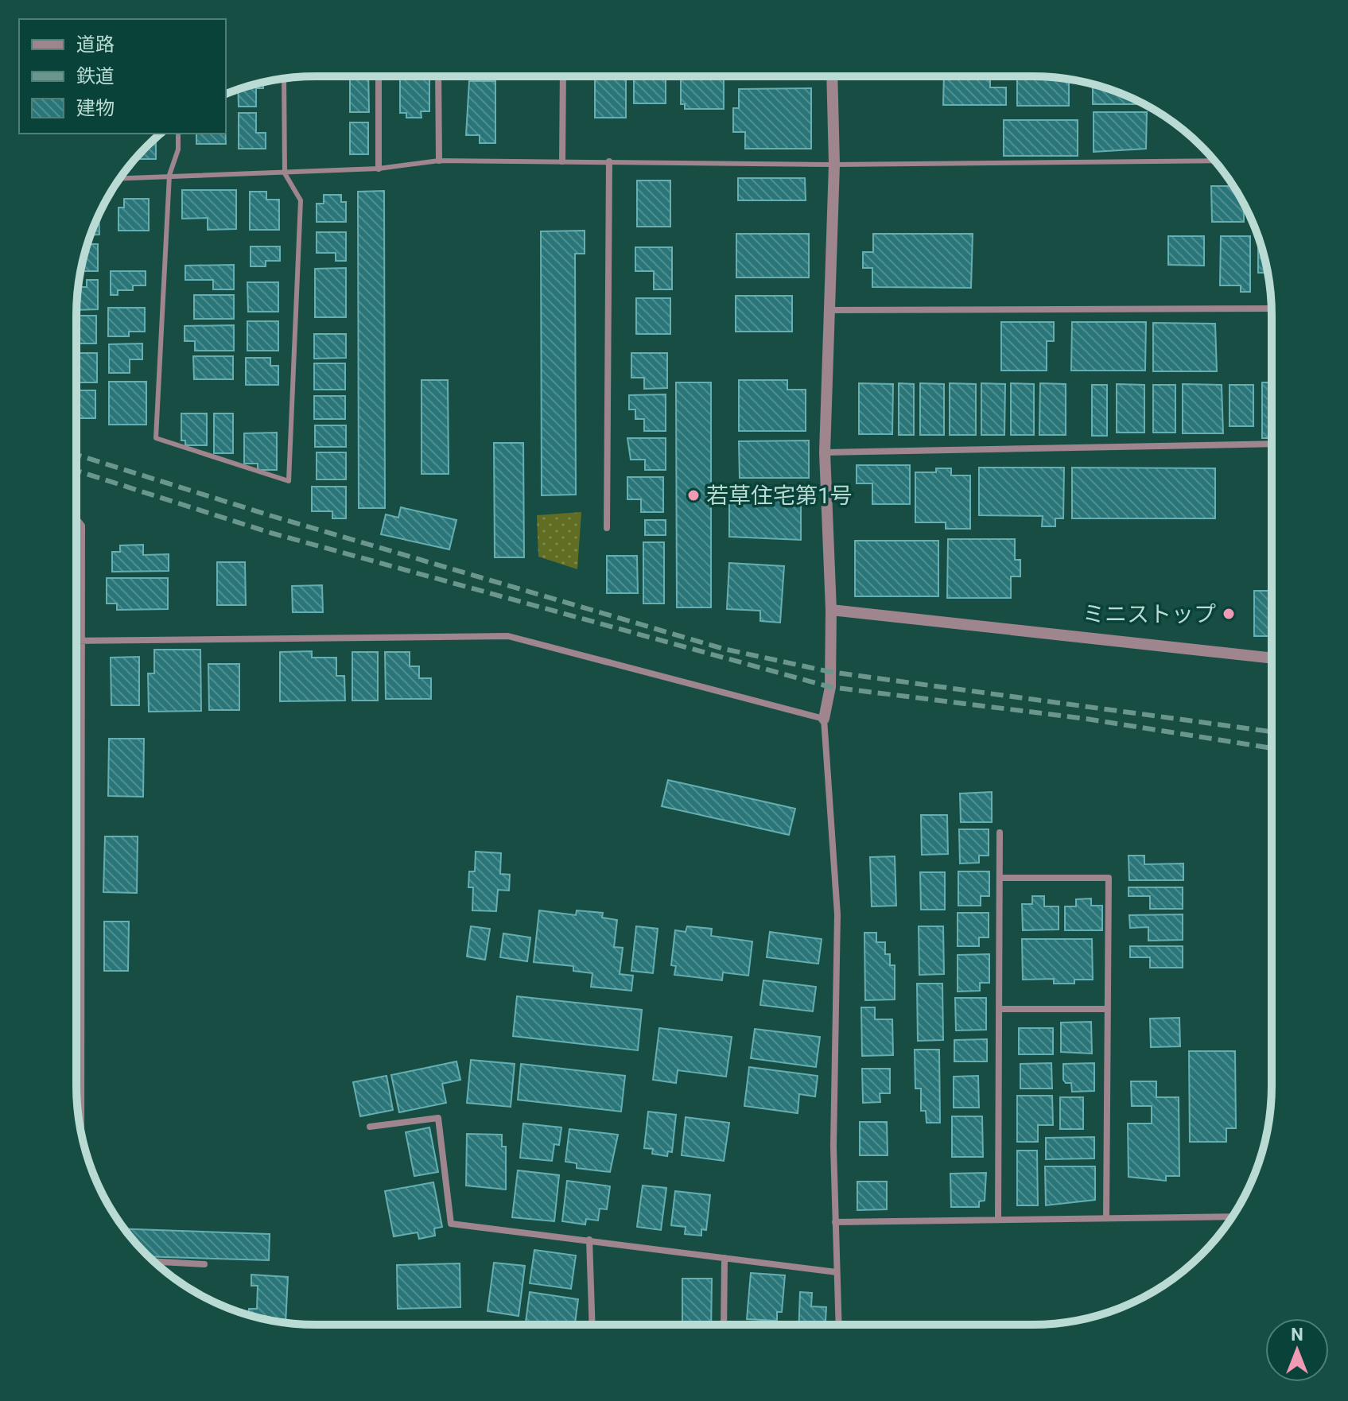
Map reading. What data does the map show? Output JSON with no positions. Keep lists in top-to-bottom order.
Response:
{
  "places": ["若草住宅第1号", "ミニストップ"],
  "legend": ["道路", "鉄道", "建物"],
  "north": "top"
}
